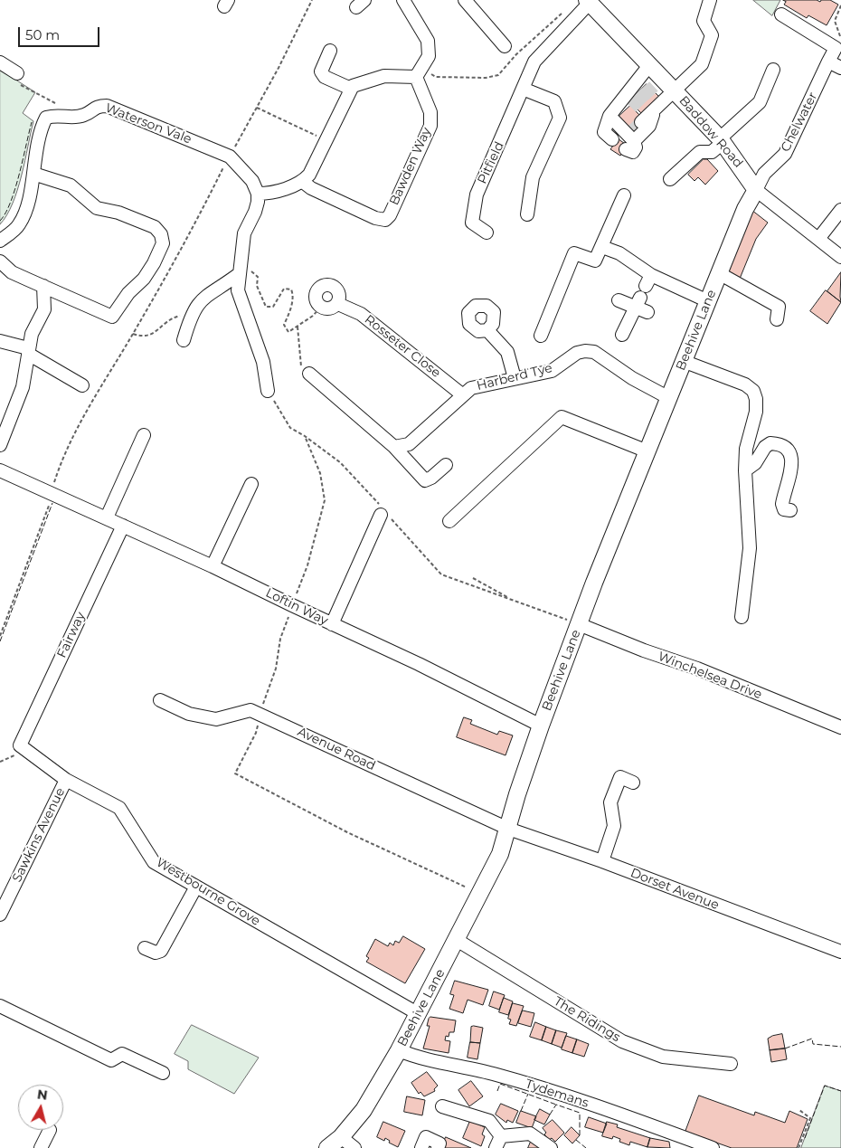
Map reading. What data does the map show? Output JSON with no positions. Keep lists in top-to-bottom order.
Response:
{
  "streets": {
    "main road": ["Baddow Road", "Beehive Lane"],
    "street": [
      "Chelwater",
      "Waterson Vale",
      "Pitfield",
      "Bawden Way",
      "Rosseter Close",
      "Harberd Tye",
      "Loftin Way",
      "Fairway",
      "Winchelsea Drive",
      "Avenue Road",
      "Sawkins Avenue",
      "Dorset Avenue",
      "Westbourne Grove",
      "The Ridings",
      "Tydemans"
    ]
  },
  "crossings": [
    ["Chelwater", "Baddow Road"],
    ["Chelwater", "Beehive Lane"],
    ["Baddow Road", "Pitfield"],
    ["Baddow Road", "Beehive Lane"],
    ["Beehive Lane", "Harberd Tye"],
    ["Beehive Lane", "Loftin Way"],
    ["Beehive Lane", "Winchelsea Drive"],
    ["Beehive Lane", "Avenue Road"],
    ["Beehive Lane", "Dorset Avenue"],
    ["Beehive Lane", "Westbourne Grove"],
    ["Beehive Lane", "The Ridings"],
    ["Beehive Lane", "Tydemans"],
    ["Rosseter Close", "Harberd Tye"],
    ["Loftin Way", "Fairway"],
    ["Fairway", "Westbourne Grove"],
    ["Avenue Road", "Dorset Avenue"],
    ["Sawkins Avenue", "Westbourne Grove"]
  ],
  "scale_bar": "50 m",
  "north": "top"
}
